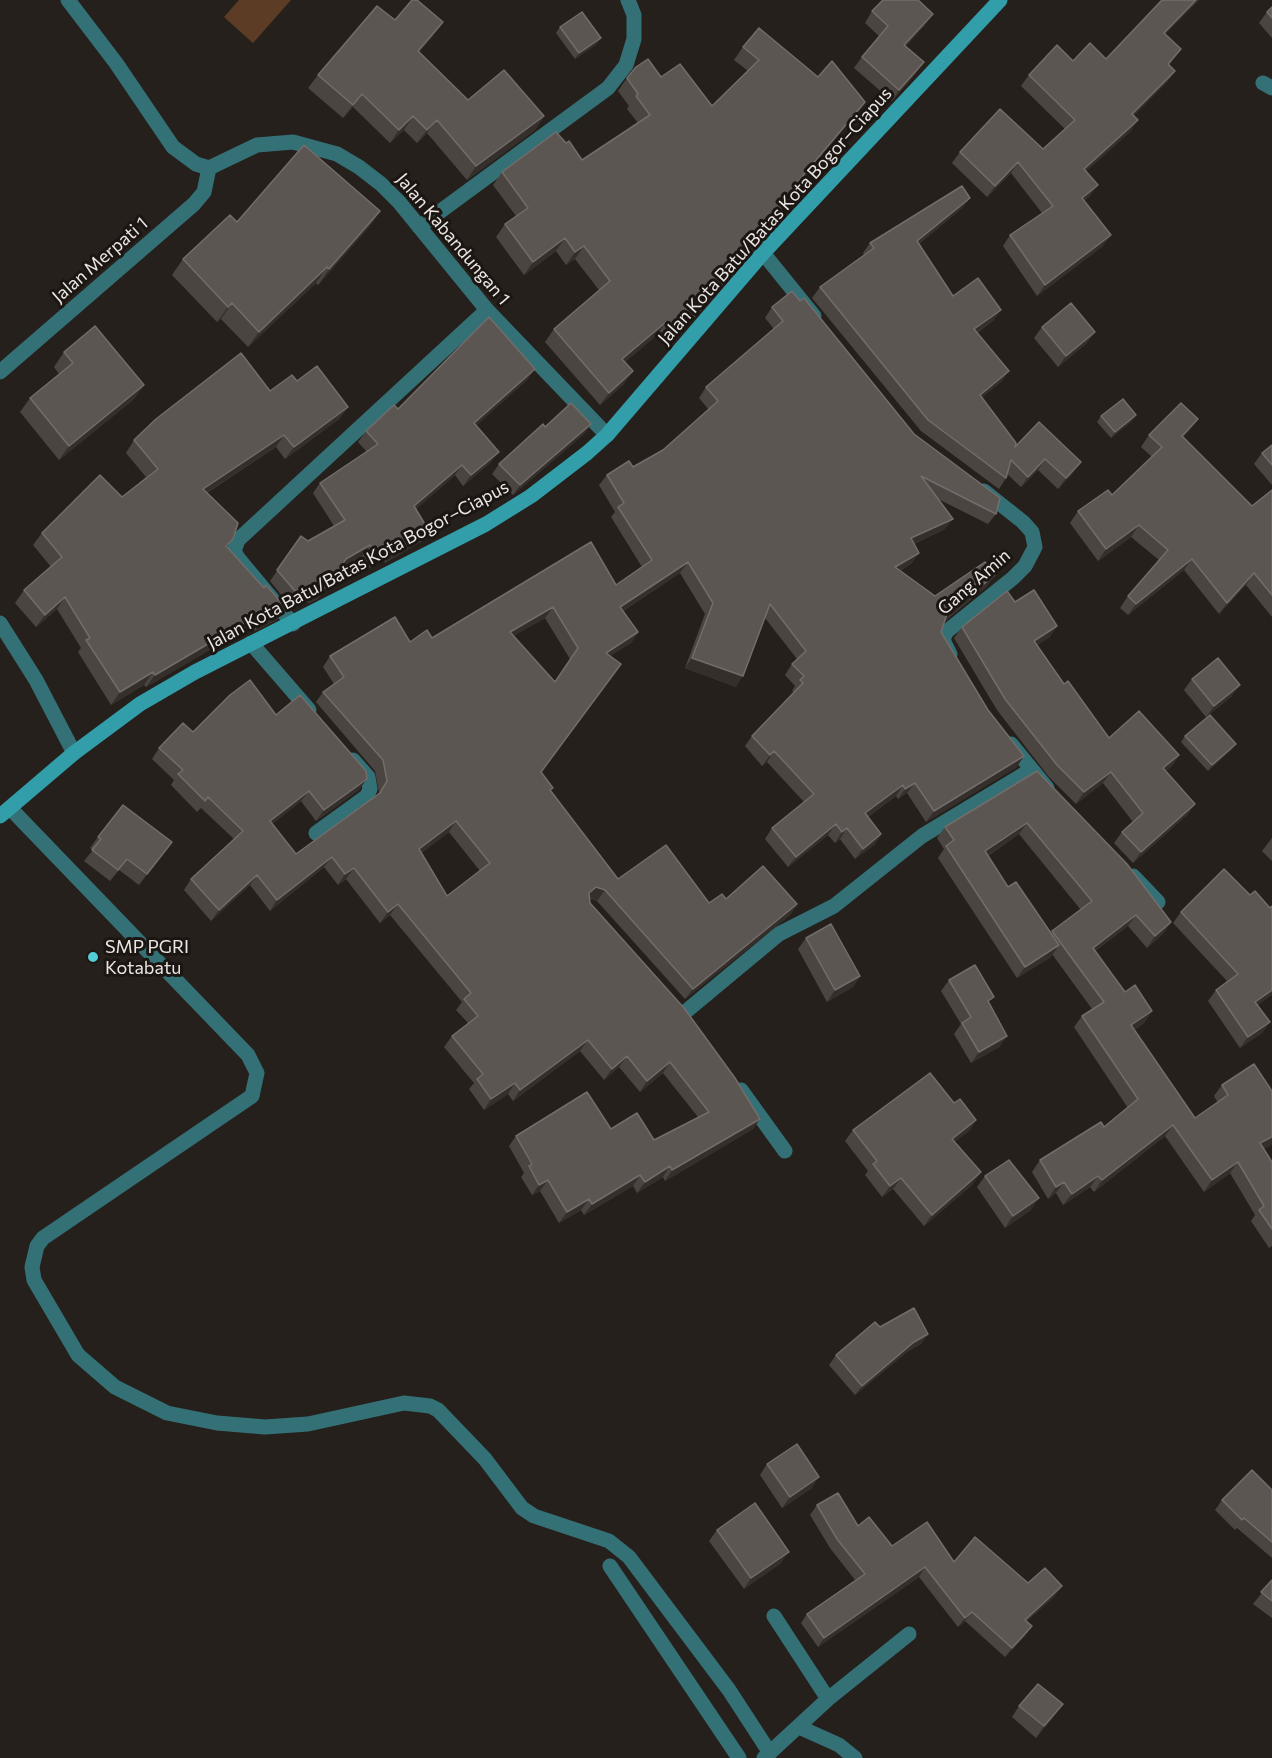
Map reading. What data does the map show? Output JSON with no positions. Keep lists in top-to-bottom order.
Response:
{
  "streets": {
    "main road": ["Jalan Kota Batu/Batas Kota Bogor–Ciapus"],
    "street": ["Jalan Kabandungan 1", "Jalan Merpati 1", "Gang Amin"]
  },
  "crossings": [
    ["Jalan Kota Batu/Batas Kota Bogor–Ciapus", "Jalan Kabandungan 1"],
    ["Jalan Kabandungan 1", "Jalan Merpati 1"]
  ],
  "places": ["SMP PGRI Kotabatu"]
}
